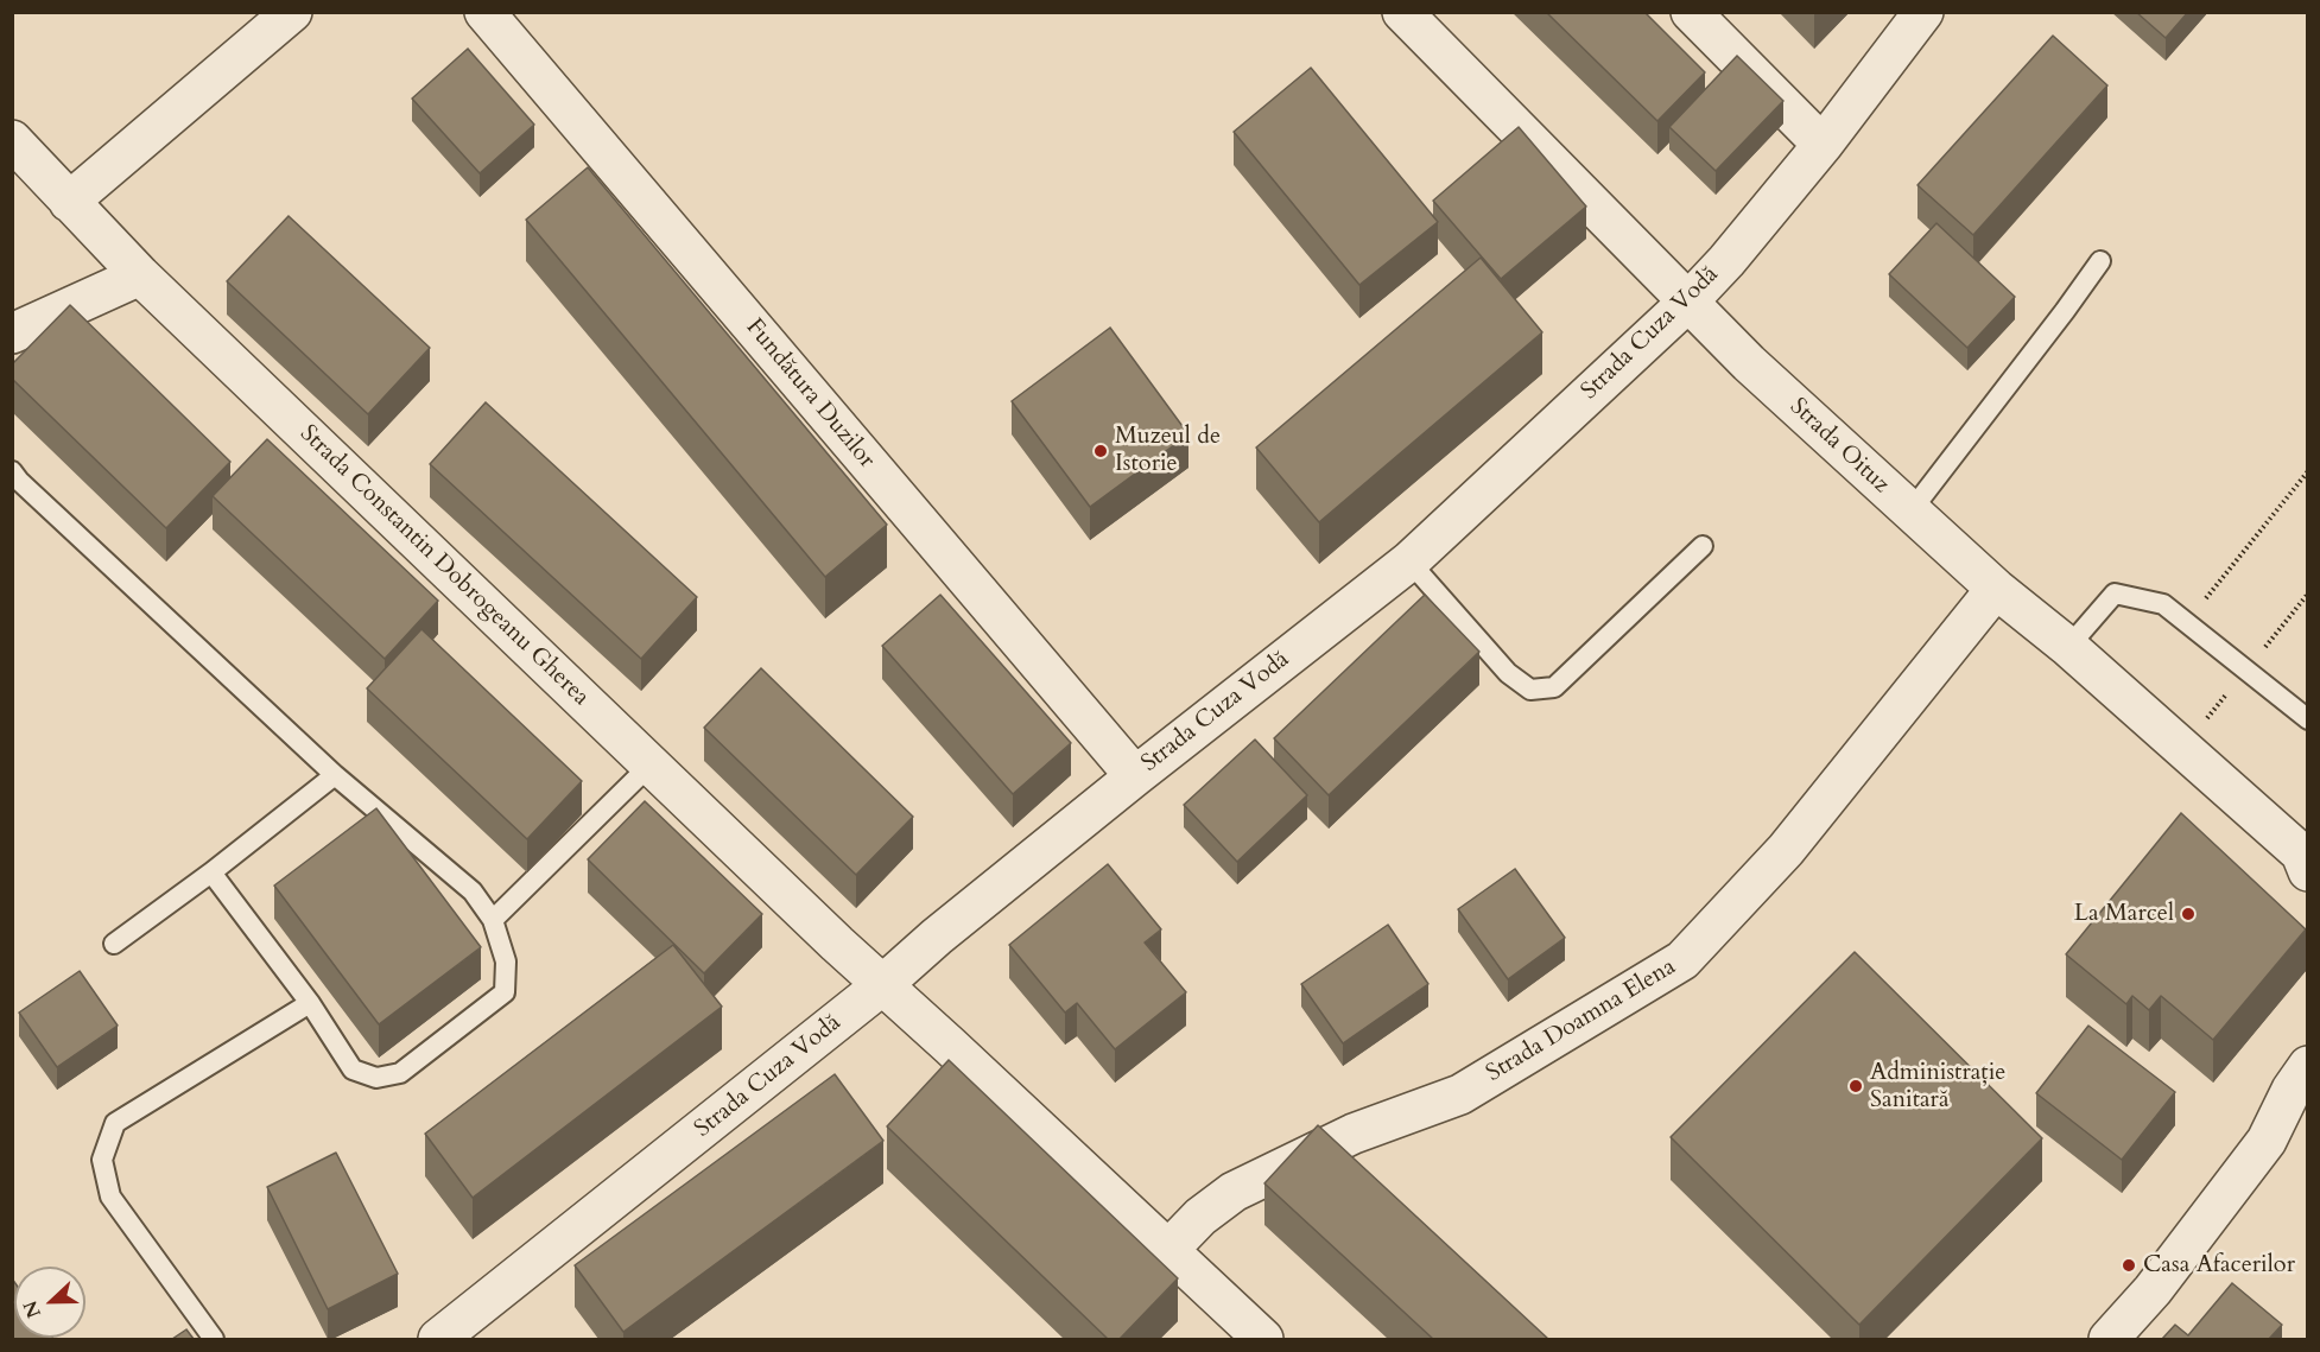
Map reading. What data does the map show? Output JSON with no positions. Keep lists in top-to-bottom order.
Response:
{
  "streets": {
    "street": [
      "Strada Cuza Vodă",
      "Fundătura Duzilor",
      "Strada Oituz",
      "Strada Constantin Dobrogeanu Gherea",
      "Strada Doamna Elena"
    ]
  },
  "crossings": [
    ["Strada Cuza Vodă", "Fundătura Duzilor"],
    ["Strada Cuza Vodă", "Strada Oituz"],
    ["Strada Cuza Vodă", "Strada Constantin Dobrogeanu Gherea"],
    ["Strada Oituz", "Strada Doamna Elena"],
    ["Strada Constantin Dobrogeanu Gherea", "Strada Doamna Elena"]
  ],
  "places": [
    "Muzeul de Istorie",
    "La Marcel",
    "Administrație Sanitară",
    "Casa Afacerilor"
  ],
  "north": "left"
}
